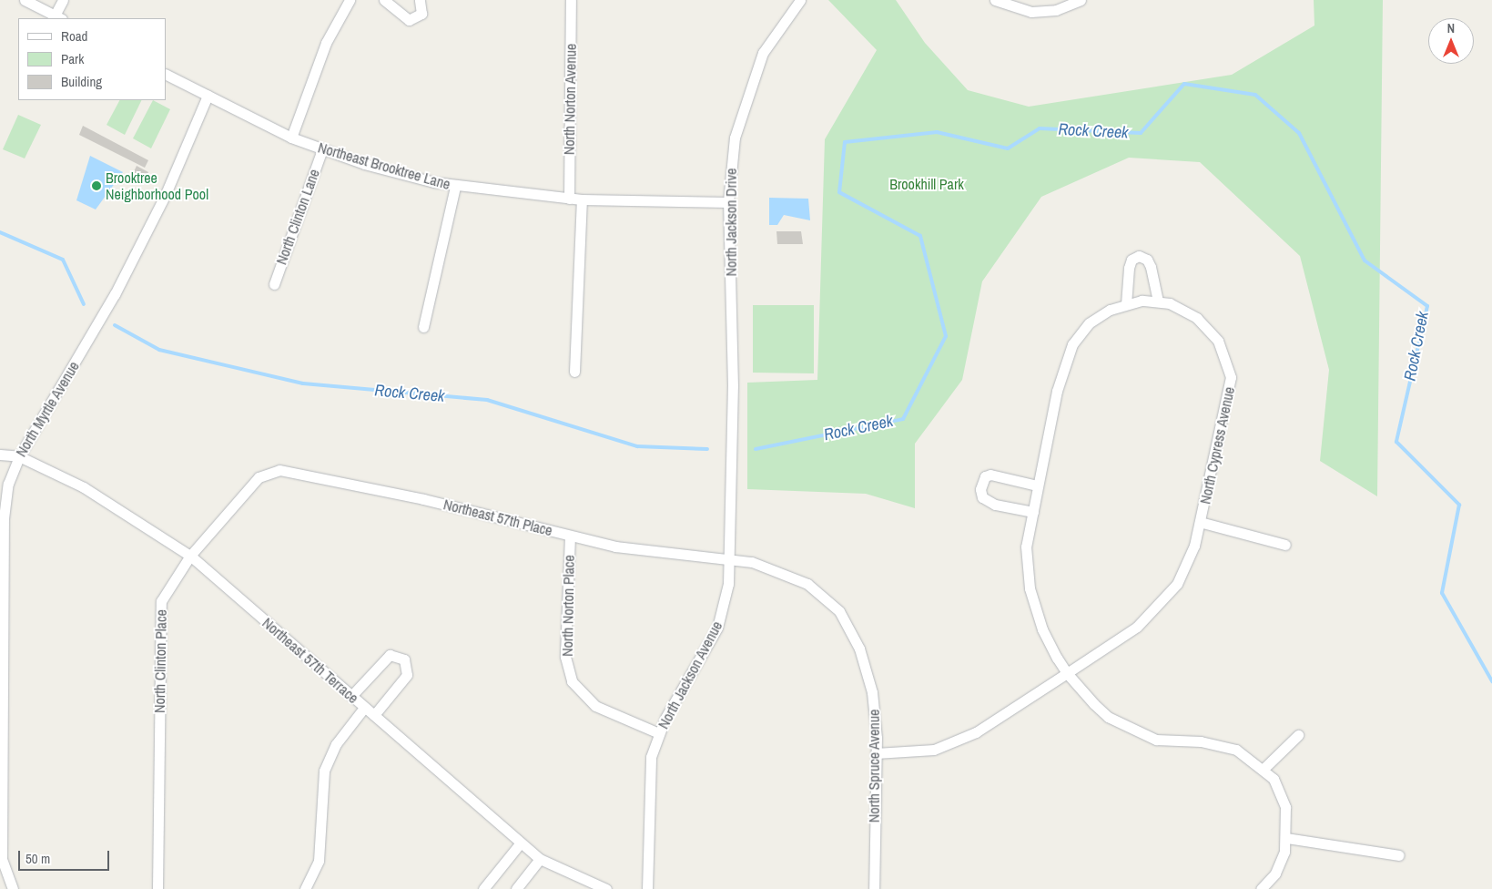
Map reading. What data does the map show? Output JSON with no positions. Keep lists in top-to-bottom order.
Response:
{
  "streets": {
    "street": [
      "North Norton Avenue",
      "Northeast Brooktree Lane",
      "North Clinton Lane",
      "North Jackson Drive",
      "North Myrtle Avenue",
      "North Cypress Avenue",
      "Northeast 57th Place",
      "North Norton Place",
      "Northeast 57th Terrace",
      "North Clinton Place",
      "North Jackson Avenue",
      "North Spruce Avenue"
    ]
  },
  "crossings": [
    ["North Norton Avenue", "Northeast Brooktree Lane"],
    ["Northeast Brooktree Lane", "North Clinton Lane"],
    ["Northeast Brooktree Lane", "North Jackson Drive"],
    ["Northeast Brooktree Lane", "North Myrtle Avenue"],
    ["North Jackson Drive", "North Jackson Avenue"],
    ["North Myrtle Avenue", "Northeast 57th Terrace"],
    ["North Cypress Avenue", "North Spruce Avenue"],
    ["Northeast 57th Place", "North Norton Place"],
    ["Northeast 57th Place", "North Clinton Place"],
    ["Northeast 57th Place", "North Jackson Avenue"],
    ["Northeast 57th Place", "North Spruce Avenue"],
    ["North Norton Place", "North Jackson Avenue"],
    ["Northeast 57th Terrace", "North Clinton Place"],
    ["North Jackson Avenue", "North Spruce Avenue"]
  ],
  "water": ["Rock Creek"],
  "parks": ["Brookhill Park"],
  "places": ["Brooktree Neighborhood Pool"],
  "legend": ["Road", "Park", "Building"],
  "scale_bar": "50 m",
  "north": "top"
}
